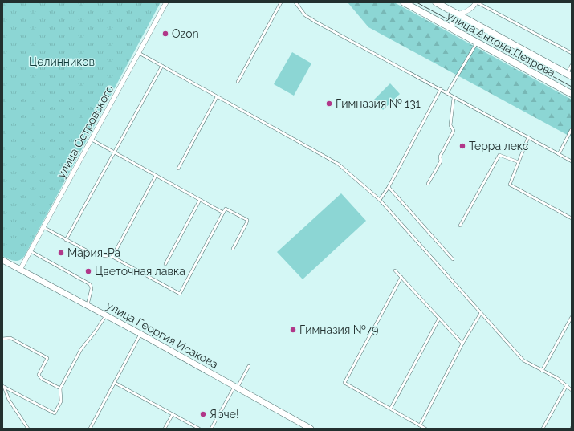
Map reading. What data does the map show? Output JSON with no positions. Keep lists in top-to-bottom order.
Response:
{
  "streets": {
    "main road": ["улица Антона Петрова"],
    "street": ["улица Островского", "улица Георгия Исакова"]
  },
  "crossings": [
    ["улица Островского", "улица Георгия Исакова"]
  ],
  "parks": ["Целинников"],
  "places": [
    "Ozon",
    "Гимназия № 131",
    "Терра лекс",
    "Мария-Ра",
    "Цветочная лавка",
    "Гимназия №79",
    "Ярче!"
  ]
}
